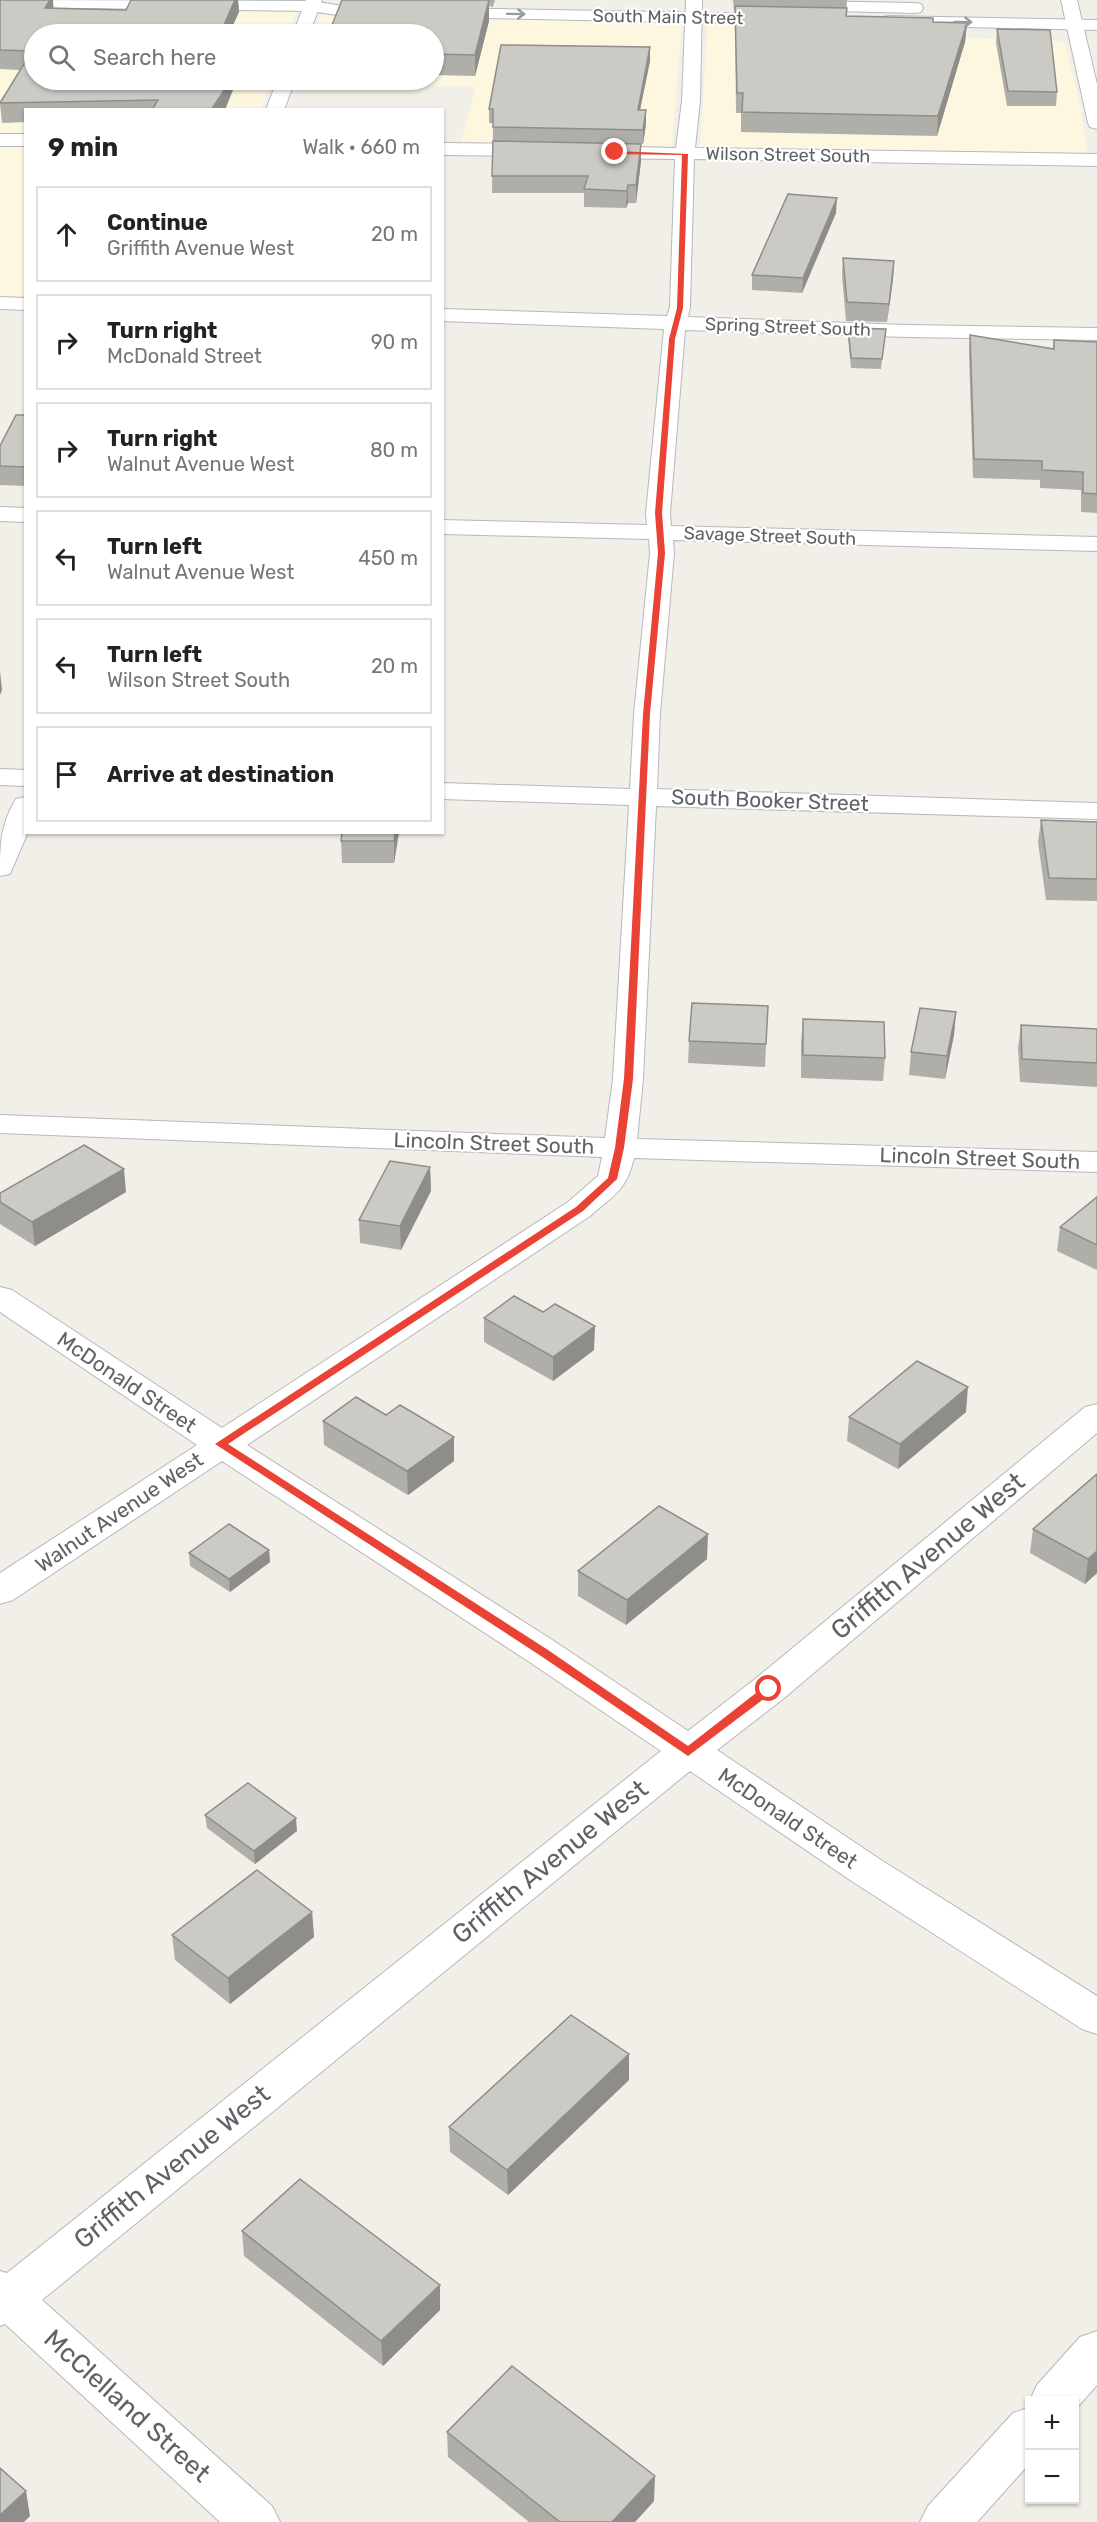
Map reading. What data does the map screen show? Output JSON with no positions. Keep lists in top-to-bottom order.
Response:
{
  "streets": {
    "street": [
      "South Main Street",
      "Wilson Street South",
      "Spring Street South",
      "Savage Street South",
      "South Booker Street",
      "Lincoln Street South",
      "McDonald Street",
      "Walnut Avenue West",
      "Griffith Avenue West",
      "McClelland Street"
    ]
  },
  "crossings": [
    ["South Main Street", "Walnut Avenue West"],
    ["Wilson Street South", "Walnut Avenue West"],
    ["Spring Street South", "Walnut Avenue West"],
    ["Savage Street South", "Walnut Avenue West"],
    ["South Booker Street", "Walnut Avenue West"],
    ["Lincoln Street South", "Walnut Avenue West"],
    ["McDonald Street", "Walnut Avenue West"],
    ["McDonald Street", "Griffith Avenue West"],
    ["Griffith Avenue West", "McClelland Street"]
  ],
  "page": {
    "search": "Search here",
    "heading": ["9 min", "Walk · 660 m"],
    "list": [
      ["Continue", "Griffith Avenue West", "20 m"],
      ["Turn right", "McDonald Street", "90 m"],
      ["Turn right", "Walnut Avenue West", "80 m"],
      ["Turn left", "Walnut Avenue West", "450 m"],
      ["Turn left", "Wilson Street South", "20 m"],
      "Arrive at destination"
    ],
    "map_buttons": ["+", "−"]
  }
}
